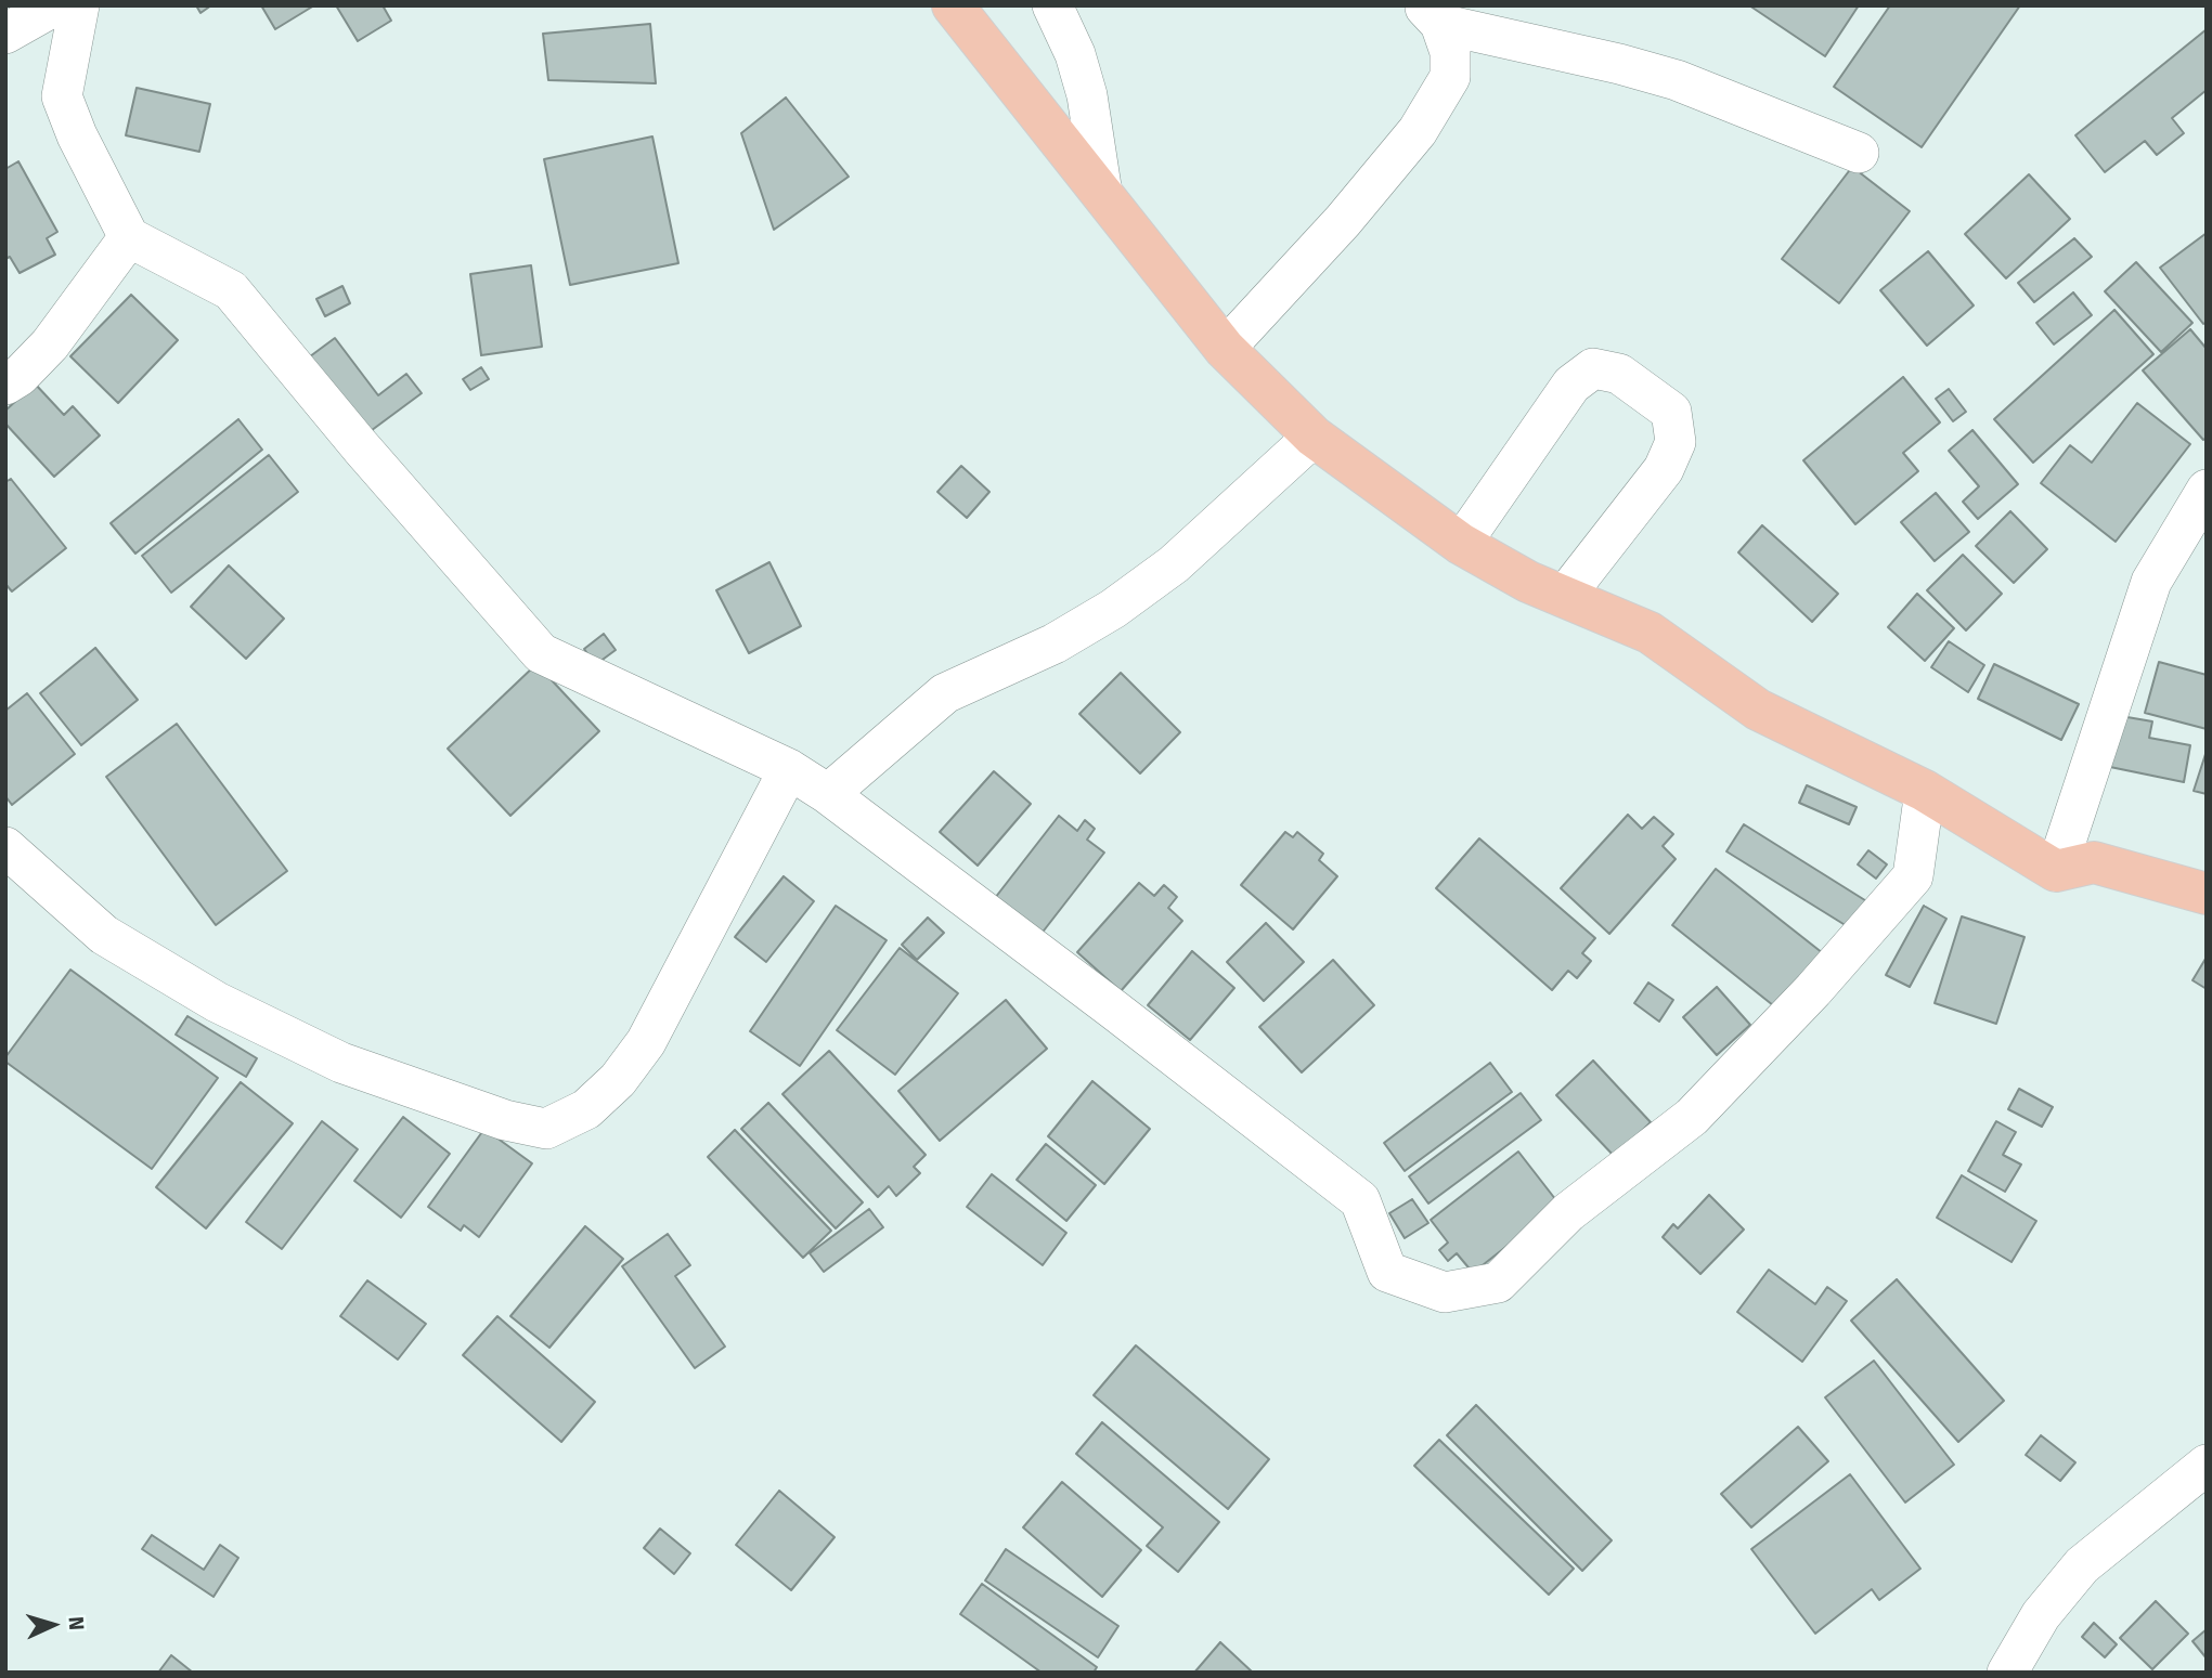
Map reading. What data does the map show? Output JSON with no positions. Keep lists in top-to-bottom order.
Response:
{
  "north": "right"
}
